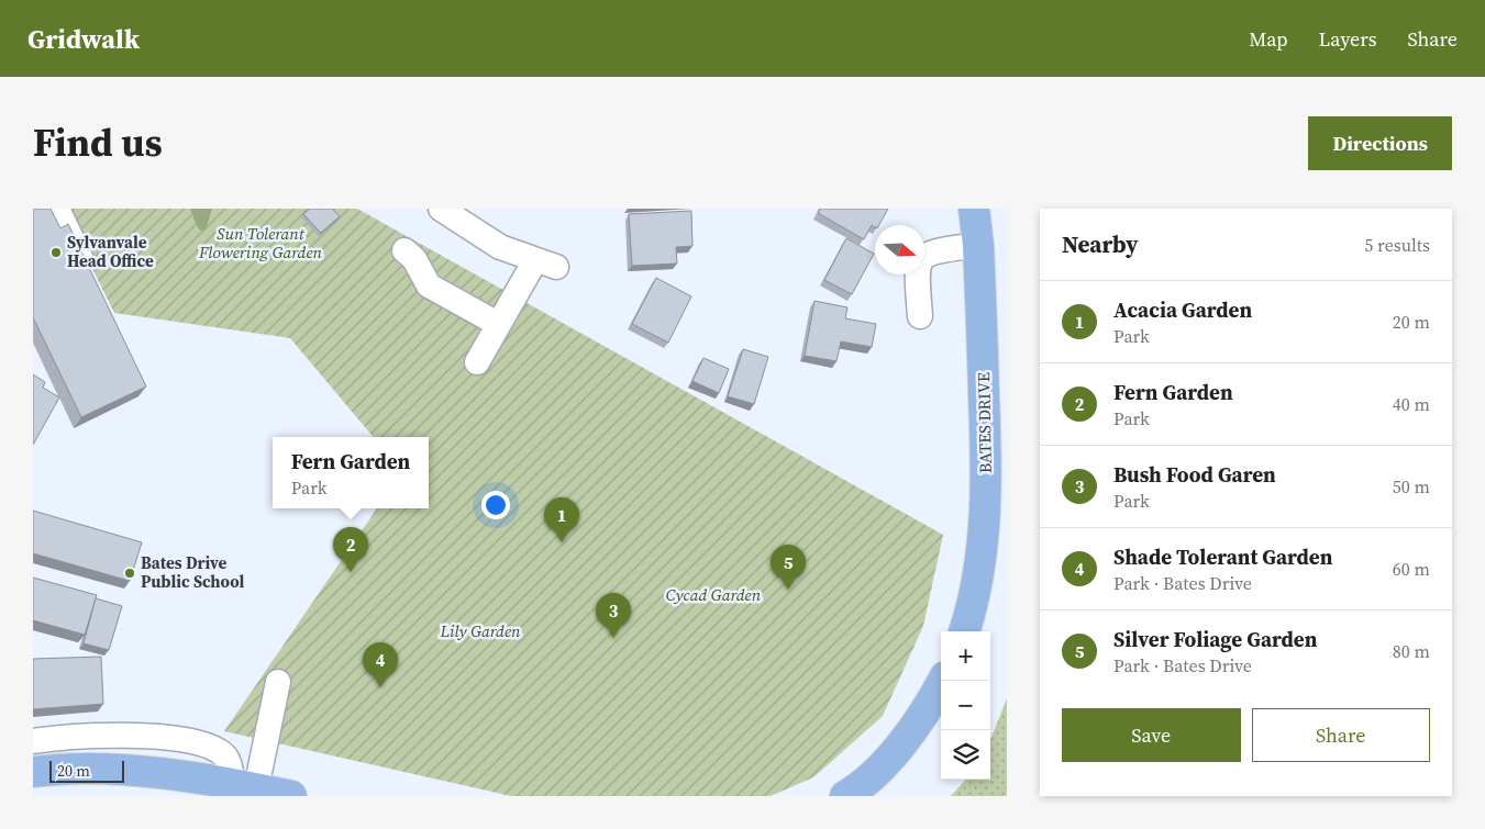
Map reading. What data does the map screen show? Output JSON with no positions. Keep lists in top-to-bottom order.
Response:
{
  "streets": {
    "main road": ["BATES DRIVE"]
  },
  "parks": ["Sun Tolerant Flowering Garden", "Cycad Garden", "Lily Garden"],
  "places": ["Sylvanvale Head Office", "Bates Drive Public School"],
  "scale_bar": "20 m",
  "north": "right",
  "page": {
    "header": "Gridwalk",
    "nav": ["Map", "Layers", "Share"],
    "title": "Find us",
    "buttons": [
      "Directions",
      ["Save", "Share"]
    ],
    "heading": ["Nearby", "5 results"],
    "list": [
      {
        "mark": "1",
        "name": "Acacia Garden",
        "note": "Park",
        "value": "20 m"
      },
      {
        "mark": "2",
        "name": "Fern Garden",
        "note": "Park",
        "value": "40 m"
      },
      {
        "mark": "3",
        "name": "Bush Food Garen",
        "note": "Park",
        "value": "50 m"
      },
      {
        "mark": "4",
        "name": "Shade Tolerant Garden",
        "note": "Park · Bates Drive",
        "value": "60 m"
      },
      {
        "mark": "5",
        "name": "Silver Foliage Garden",
        "note": "Park · Bates Drive",
        "value": "80 m"
      }
    ],
    "popup": ["Fern Garden", "Park"],
    "pins": [
      "1",
      "2",
      "5",
      "3",
      "4"
    ],
    "map_buttons": ["+", "−"],
    "scale": "20 m"
  }
}
